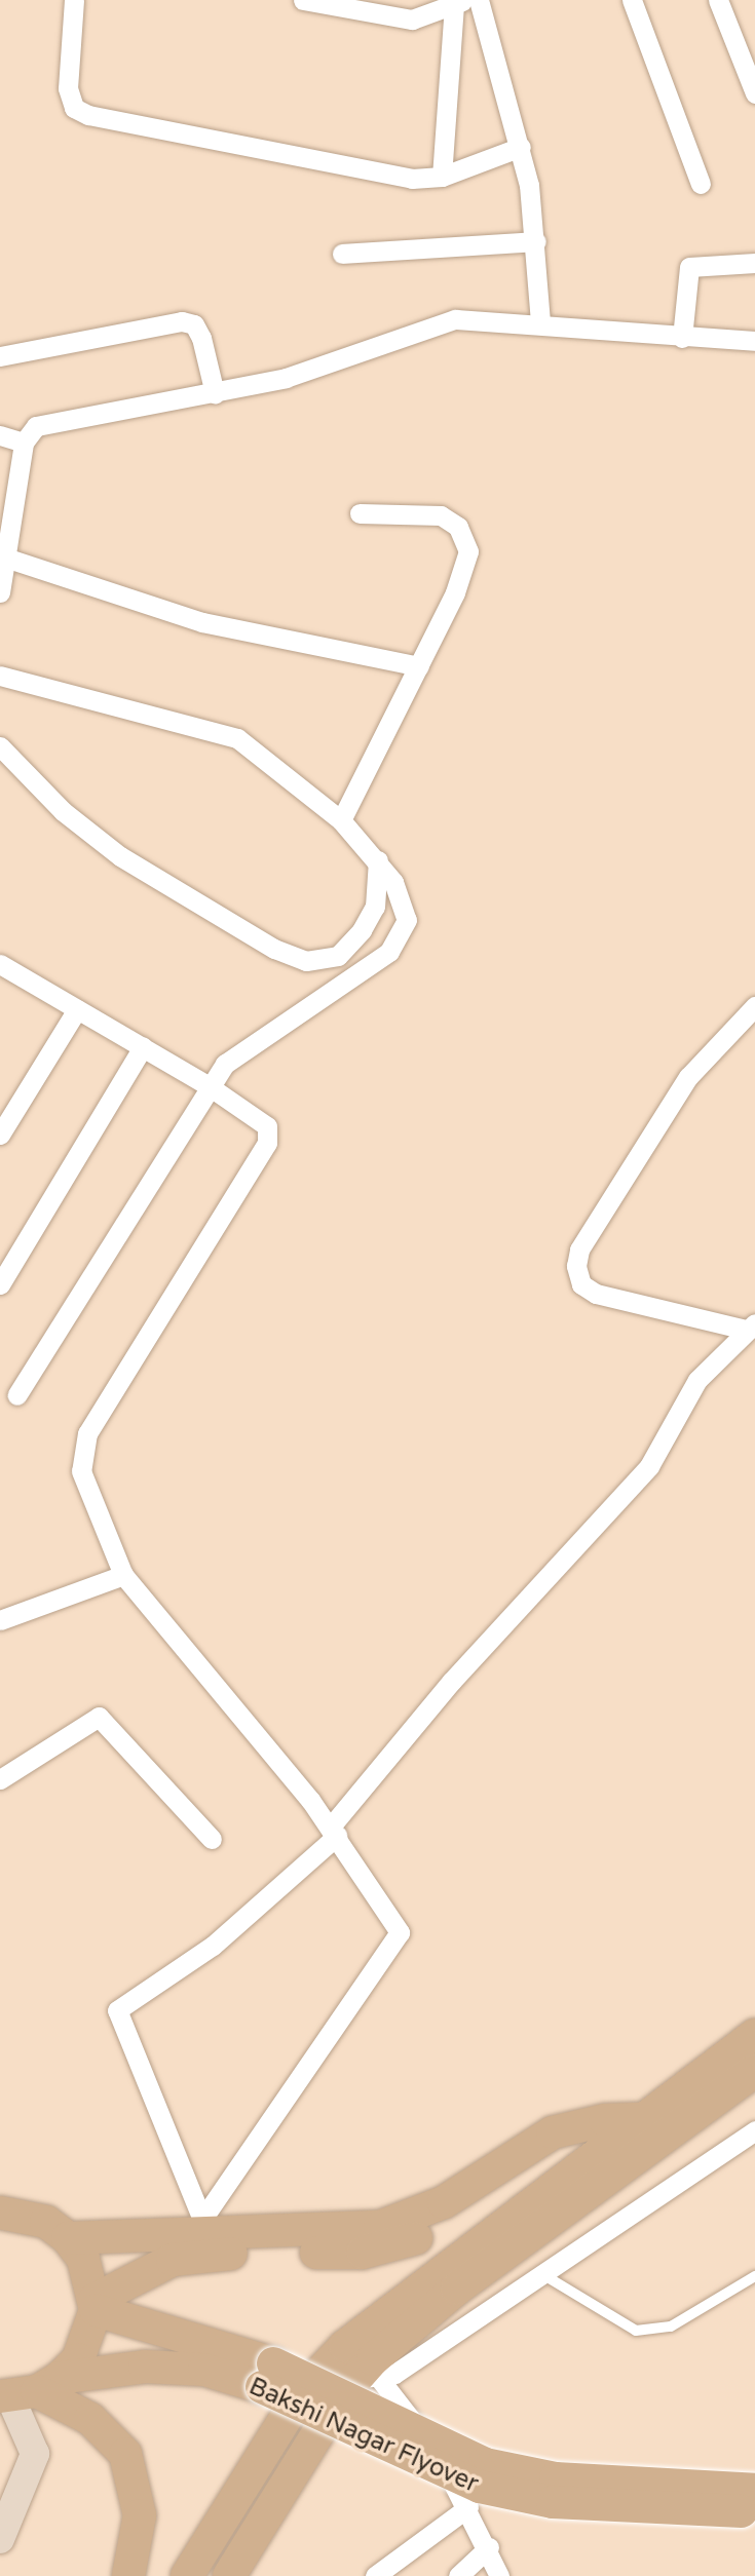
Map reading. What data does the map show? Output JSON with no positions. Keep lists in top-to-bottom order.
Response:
{
  "streets": {
    "main road": ["Bakshi Nagar Flyover"]
  }
}
